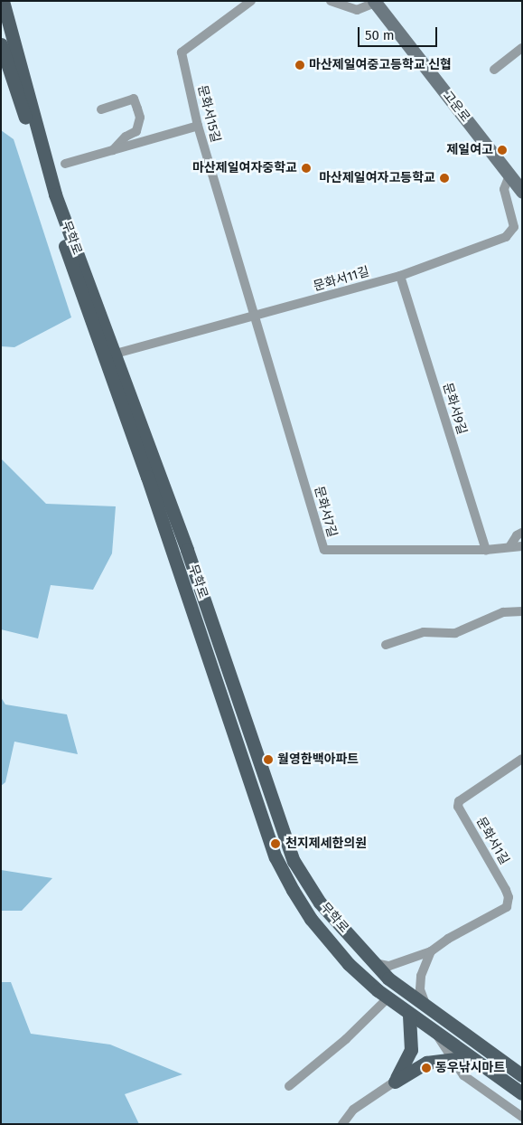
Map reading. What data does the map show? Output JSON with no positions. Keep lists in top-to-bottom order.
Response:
{
  "streets": {
    "main road": ["고운로", "무학로"],
    "street": [
      "문화서15길",
      "문화서11길",
      "문화서9길",
      "문화서7길",
      "문화서1길"
    ]
  },
  "crossings": [
    ["고운로", "문화서11길"],
    ["문화서15길", "문화서11길"],
    ["문화서15길", "문화서7길"],
    ["무학로", "문화서11길"],
    ["무학로", "문화서1길"],
    ["문화서11길", "문화서9길"],
    ["문화서11길", "문화서7길"],
    ["문화서9길", "문화서7길"]
  ],
  "places": [
    "마산제일여중고등학교 신협",
    "제일여고",
    "마산제일여자중학교",
    "마산제일여자고등학교",
    "월영한백아파트",
    "천지제세한의원",
    "동우낚시마트"
  ],
  "scale_bar": "50 m"
}
